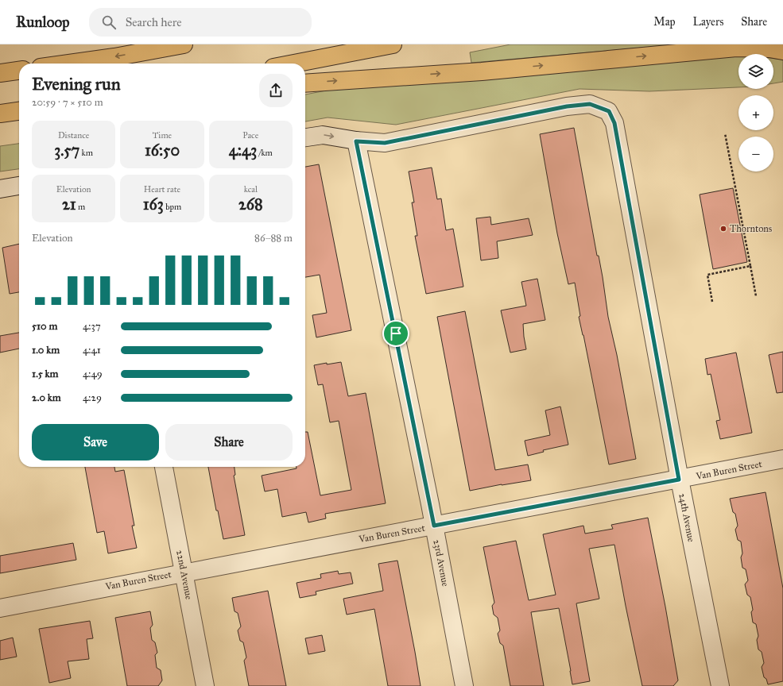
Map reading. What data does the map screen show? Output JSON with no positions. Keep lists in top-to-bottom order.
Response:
{
  "streets": {
    "street": [
      "Van Buren Street",
      "24th Avenue",
      "23rd Avenue",
      "22nd Avenue"
    ]
  },
  "crossings": [
    ["Van Buren Street", "24th Avenue"],
    ["Van Buren Street", "23rd Avenue"],
    ["Van Buren Street", "22nd Avenue"],
    ["24th Avenue", "23rd Avenue"]
  ],
  "places": ["Thorntons"],
  "page": {
    "header": "Runloop",
    "search": "Search here",
    "nav": ["Map", "Layers", "Share"],
    "map_buttons": ["+", "−"],
    "heading": ["Evening run", "20:59 · 7 × 510 m"],
    "stats": [
      ["Distance", "3.57 km"],
      ["Time", "16:50"],
      ["Pace", "4:43 /km"],
      ["Elevation", "21 m"],
      ["Heart rate", "163 bpm"],
      ["kcal", "268"]
    ],
    "chart": ["Elevation", "86–88 m"],
    "list": [
      {
        "name": "510 m",
        "note": "4:37"
      },
      {
        "name": "1.0 km",
        "note": "4:41"
      },
      {
        "name": "1.5 km",
        "note": "4:49"
      },
      {
        "name": "2.0 km",
        "note": "4:29"
      }
    ],
    "buttons": ["Save", "Share"]
  }
}
